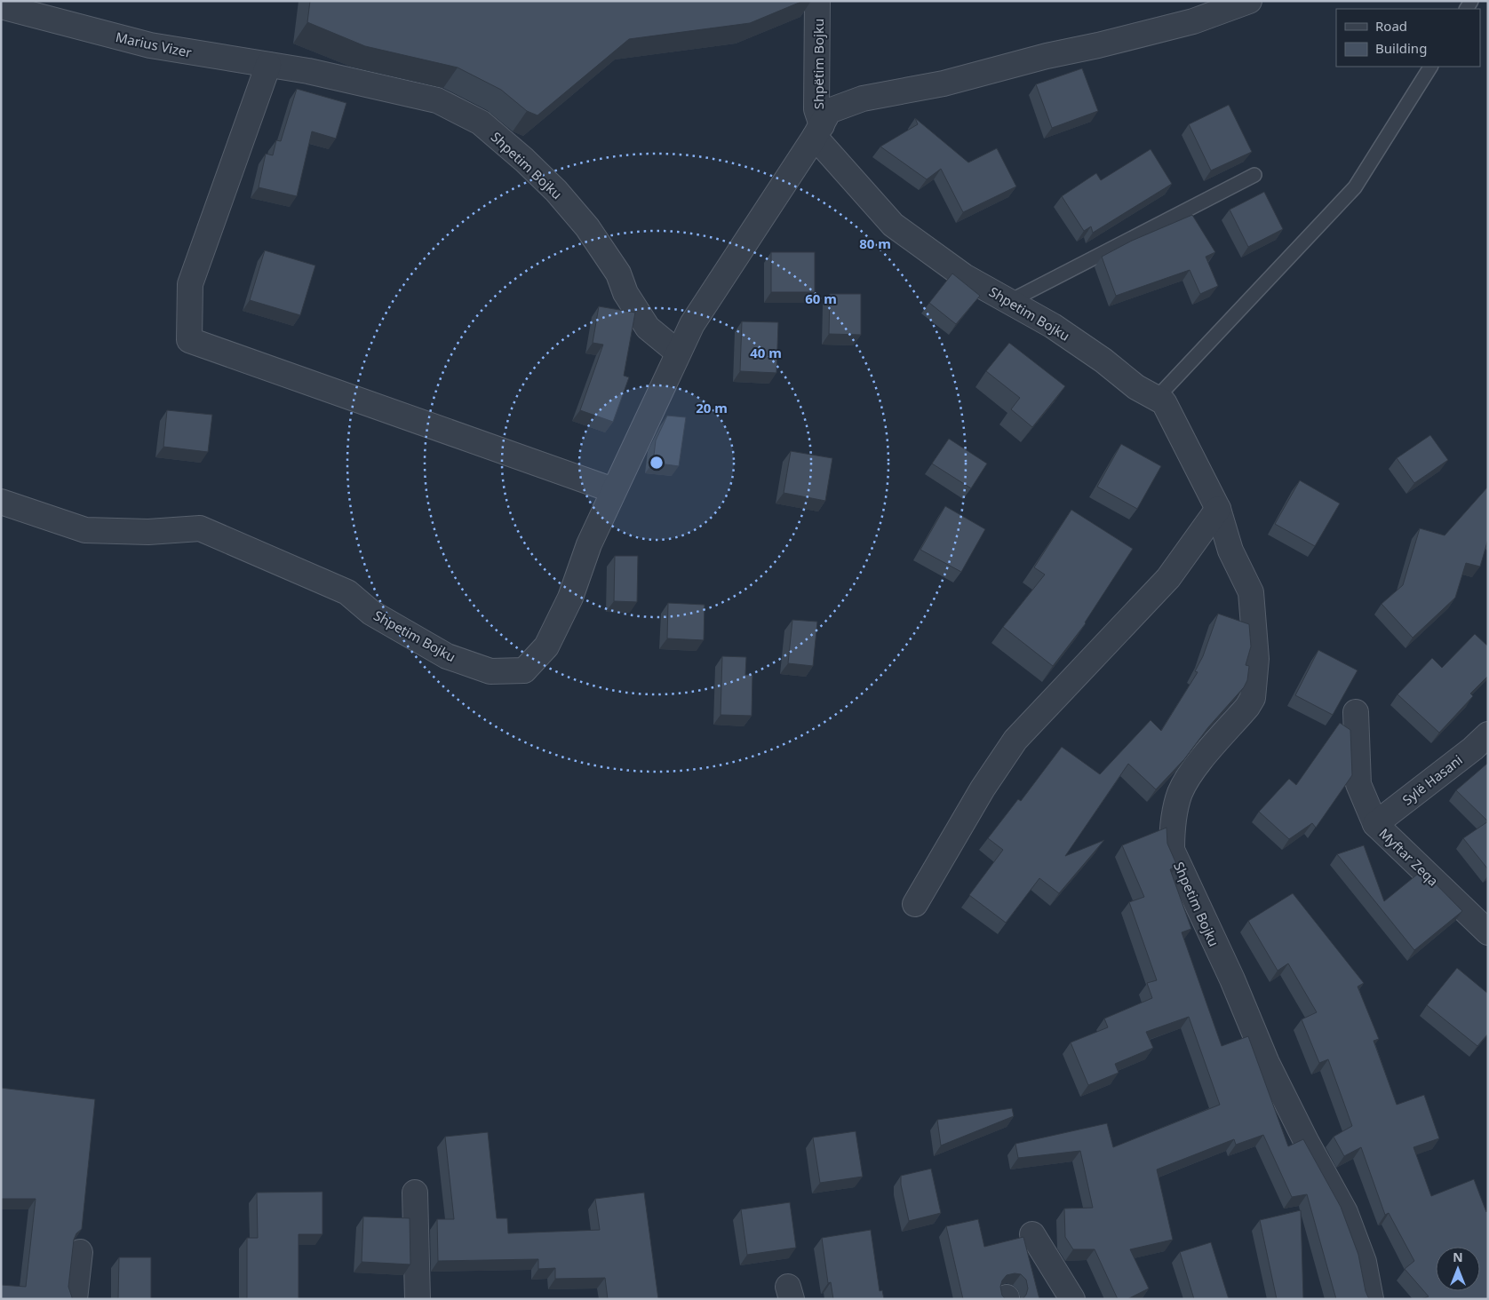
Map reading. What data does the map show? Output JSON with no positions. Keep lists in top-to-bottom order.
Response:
{
  "streets": {
    "street": [
      "Marius Vizer",
      "Shpëtim Bojku",
      "Shpetim Bojku",
      "Sylë Hasani",
      "Myftar Zeqa"
    ]
  },
  "crossings": [
    ["Marius Vizer", "Shpetim Bojku"],
    ["Shpëtim Bojku", "Shpetim Bojku"],
    ["Sylë Hasani", "Myftar Zeqa"]
  ],
  "legend": ["Road", "Building"],
  "north": "top",
  "rings": [
    "80 m",
    "60 m",
    "40 m",
    "20 m"
  ]
}
